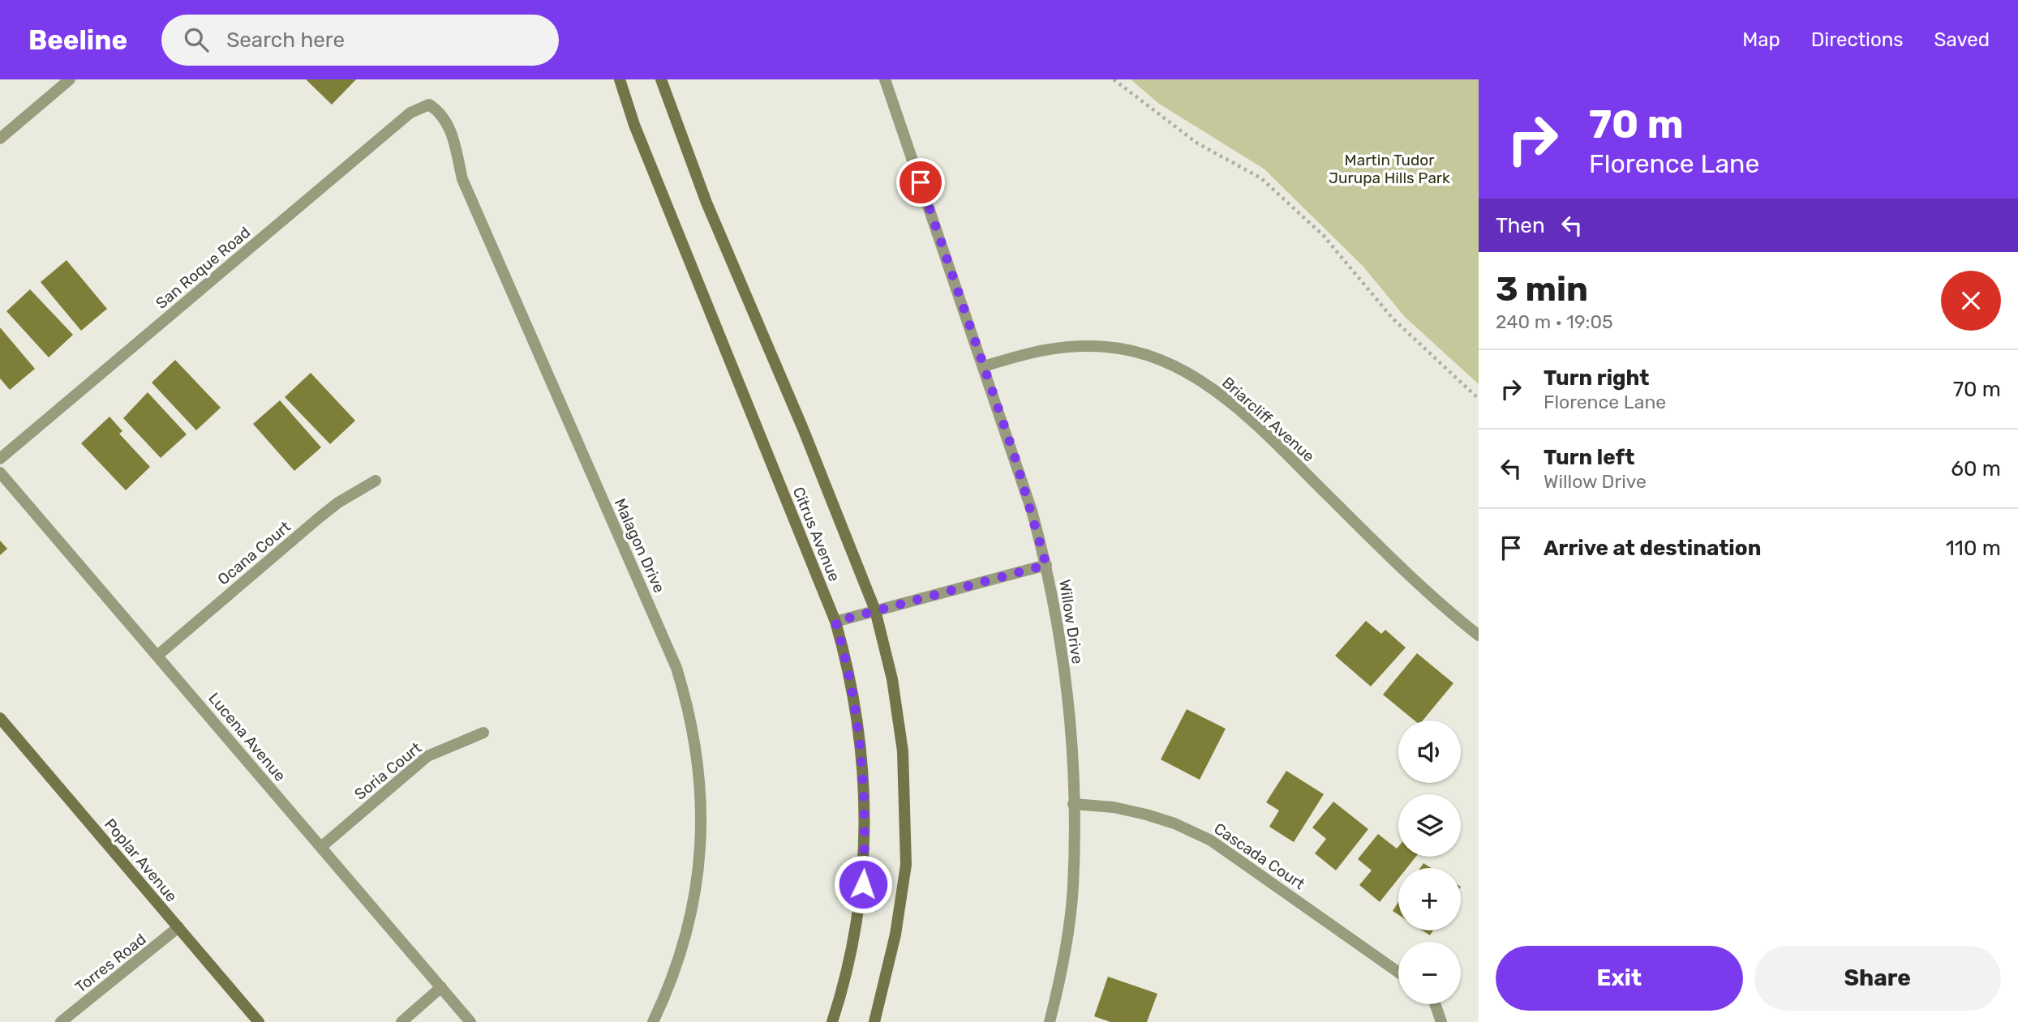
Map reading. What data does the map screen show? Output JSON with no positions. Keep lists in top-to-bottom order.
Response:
{
  "streets": {
    "street": [
      "San Roque Road",
      "Briarcliff Avenue",
      "Citrus Avenue",
      "Malagon Drive",
      "Ocana Court",
      "Willow Drive",
      "Lucena Avenue",
      "Soria Court",
      "Cascada Court",
      "Poplar Avenue",
      "Torres Road"
    ]
  },
  "crossings": [
    ["San Roque Road", "Malagon Drive"],
    ["Briarcliff Avenue", "Willow Drive"],
    ["Ocana Court", "Lucena Avenue"],
    ["Willow Drive", "Cascada Court"],
    ["Lucena Avenue", "Soria Court"],
    ["Poplar Avenue", "Torres Road"]
  ],
  "parks": ["Martin Tudor Jurupa Hills Park"],
  "page": {
    "header": "Beeline",
    "search": "Search here",
    "nav": ["Map", "Directions", "Saved"],
    "turn": ["70 m", "Florence Lane"],
    "then": "Then",
    "heading": ["3 min", "240 m · 19:05"],
    "list": [
      {
        "name": "Turn right",
        "note": "Florence Lane",
        "value": "70 m"
      },
      {
        "name": "Turn left",
        "note": "Willow Drive",
        "value": "60 m"
      },
      {
        "name": "Arrive at destination",
        "value": "110 m"
      }
    ],
    "map_buttons": ["+", "−"],
    "buttons": ["Exit", "Share"]
  }
}
